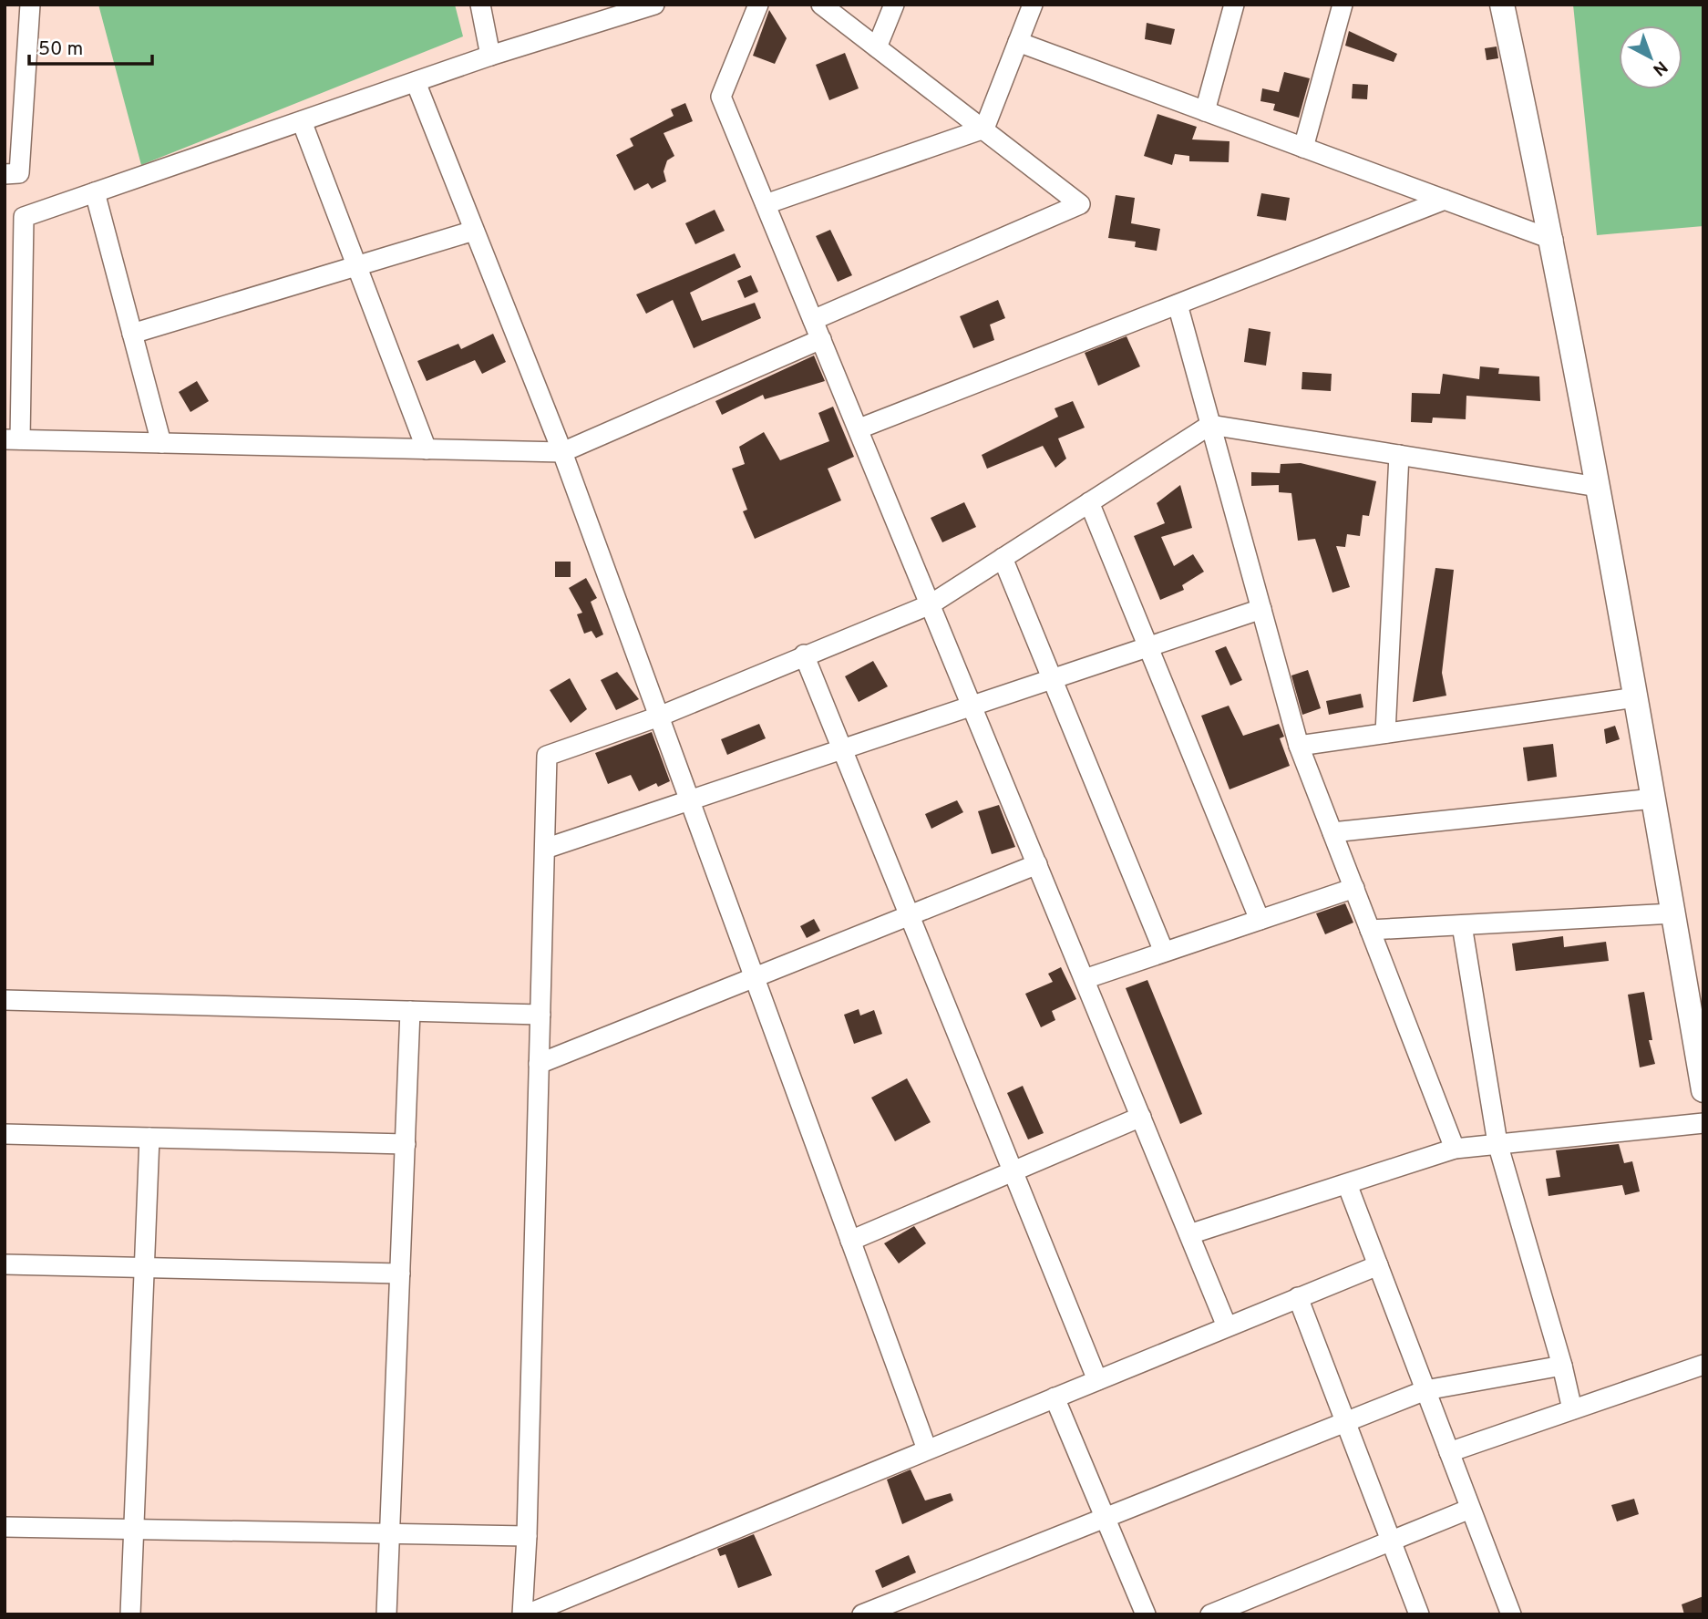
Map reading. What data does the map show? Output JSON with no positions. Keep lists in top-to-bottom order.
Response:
{
  "scale_bar": "50 m",
  "north": "bottom right"
}
